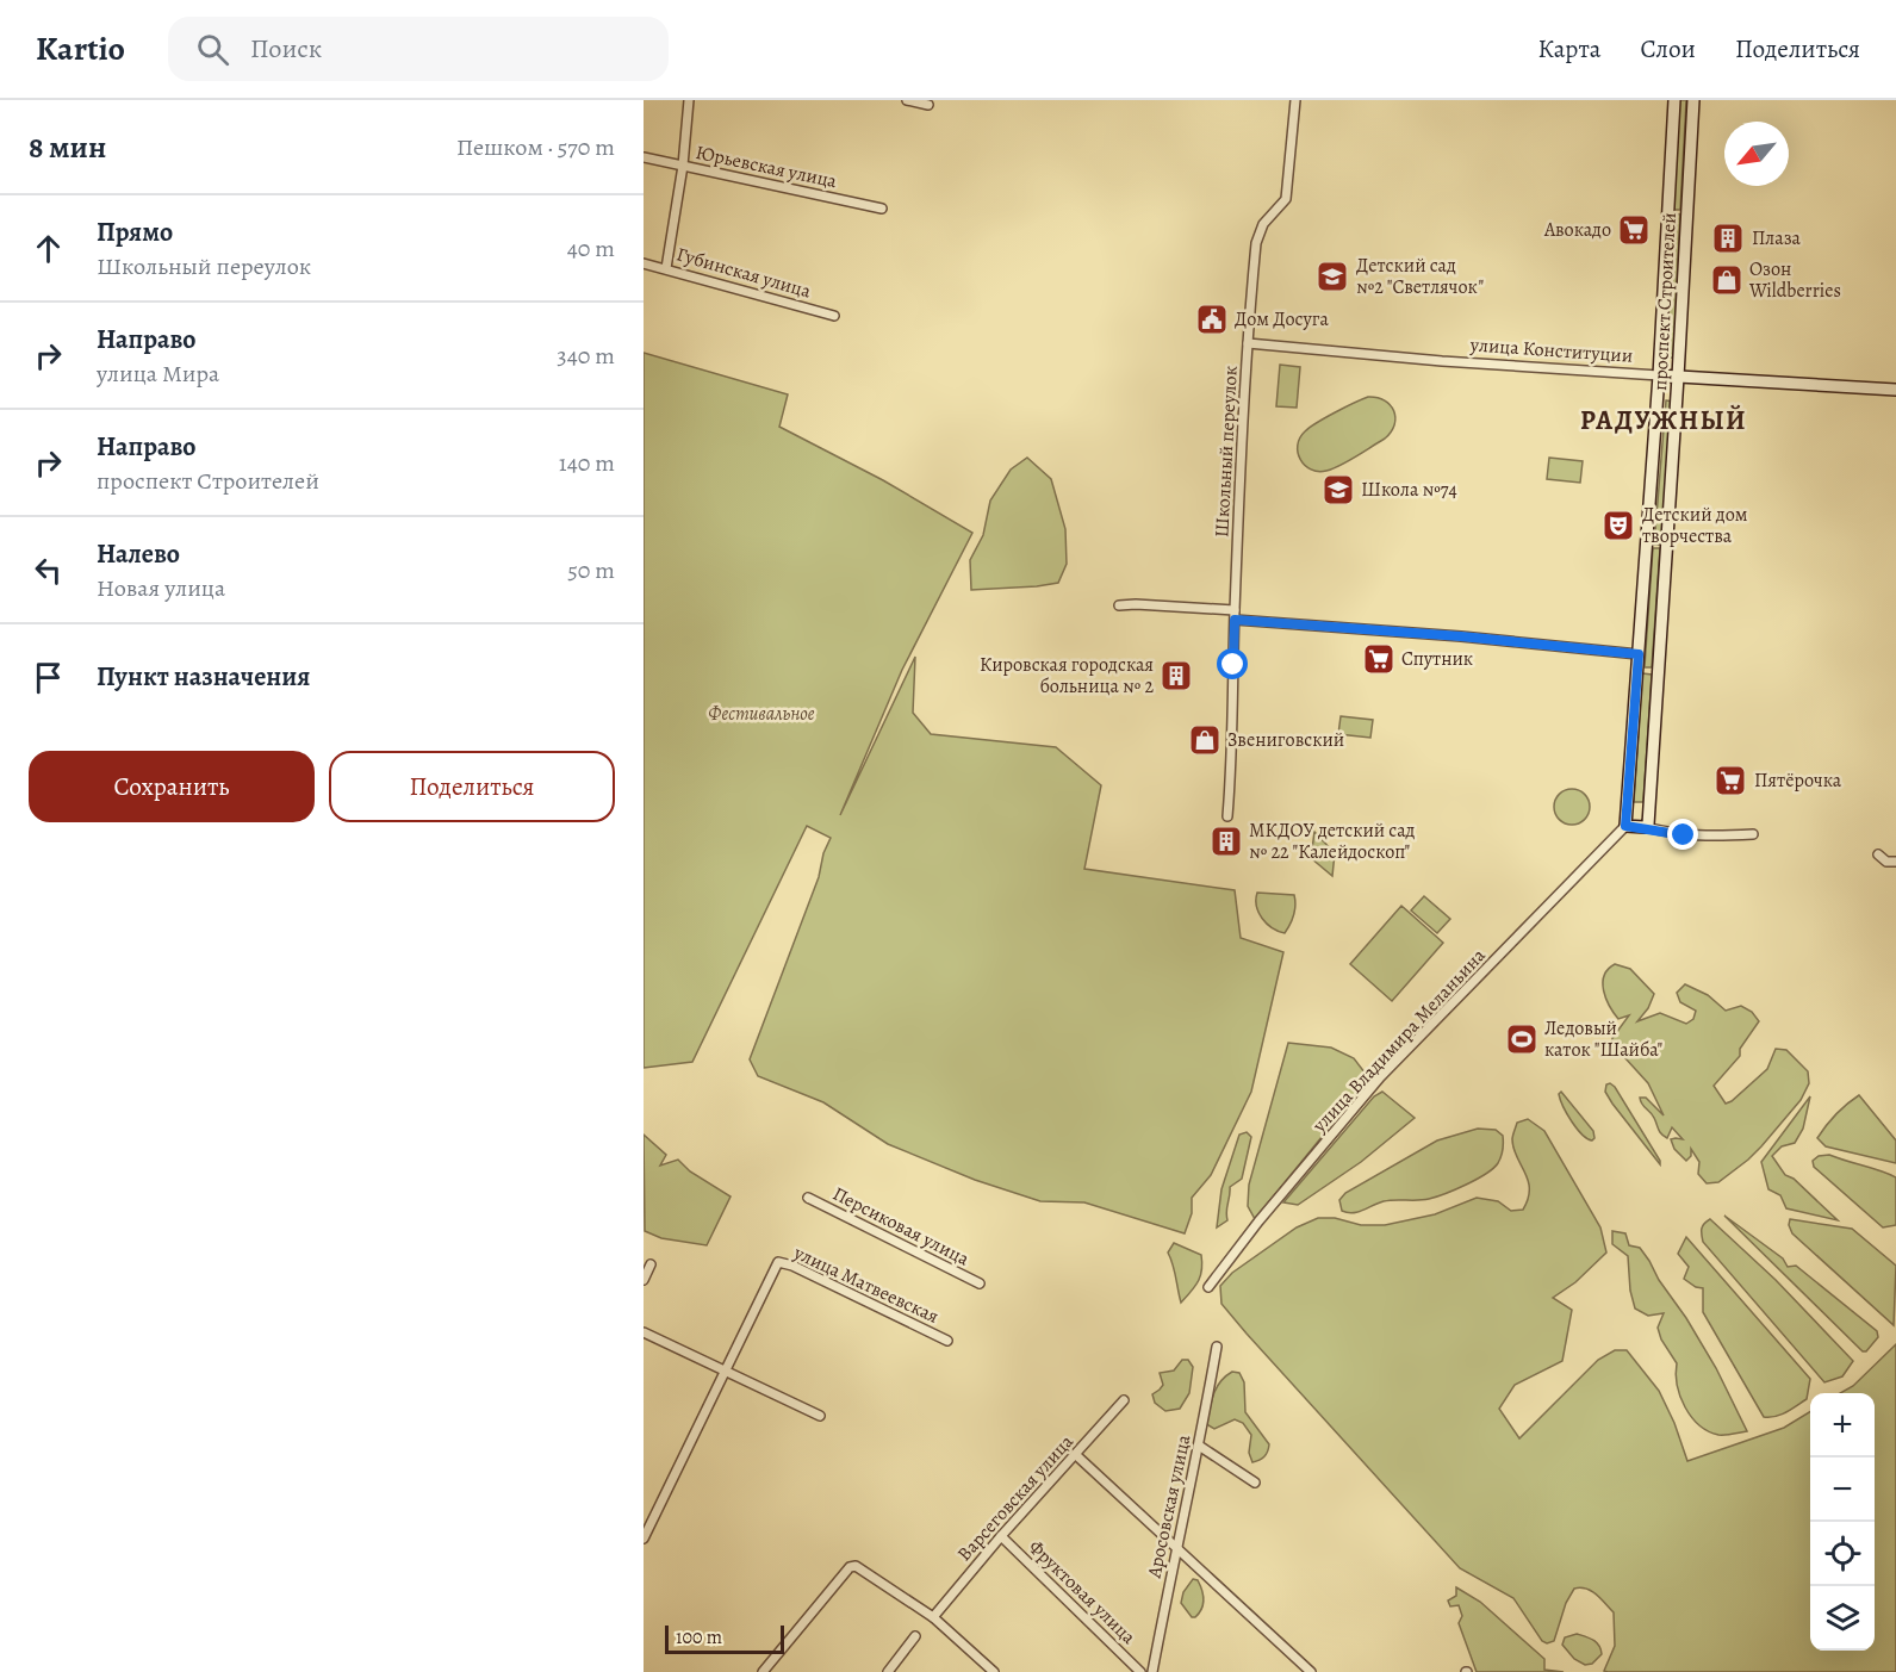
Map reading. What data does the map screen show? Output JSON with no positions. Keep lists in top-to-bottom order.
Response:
{
  "streets": {
    "street": [
      "Юрьевская улица",
      "Губинская улица",
      "проспект Строителей",
      "улица Конституции",
      "Школьный переулок",
      "улица Владимира Меланьина",
      "Персиковая улица",
      "улица Матвеевская",
      "Варсеговская улица",
      "Аросовская улица",
      "Фруктовая улица"
    ]
  },
  "crossings": [
    ["проспект Строителей", "улица Конституции"],
    ["проспект Строителей", "улица Владимира Меланьина"],
    ["улица Конституции", "Школьный переулок"],
    ["Варсеговская улица", "Фруктовая улица"]
  ],
  "districts": ["РАДУЖНЫЙ"],
  "parks": ["Фестивальное"],
  "places": {
    "supermarket": ["Авокадо", "Спутник", "Пятёрочка"],
    "building": ["Плаза", "Кировская городская больница № 2", "МКДОУ детский сад № 22 \"Калейдоскоп\""],
    "school or university": ["Детский сад №2 \"Светлячок\"", "Школа №74"],
    "shop": ["Озон Wildberries", "Звениговский"],
    "public building": ["Дом Досуга"],
    "theatre": ["Детский дом творчества"],
    "sports": ["Ледовый каток \"Шайба\""]
  },
  "scale_bar": "100 m",
  "north": "bottom left",
  "page": {
    "header": "Kartio",
    "search": "Поиск",
    "nav": ["Карта", "Слои", "Поделиться"],
    "heading": ["8 мин", "Пешком · 570 m"],
    "list": [
      ["Прямо", "Школьный переулок", "40 m"],
      ["Направо", "улица Мира", "340 m"],
      ["Направо", "проспект Строителей", "140 m"],
      ["Налево", "Новая улица", "50 m"],
      "Пункт назначения"
    ],
    "buttons": ["Сохранить", "Поделиться"],
    "map_buttons": ["+", "−"],
    "scale": "100 m"
  }
}
